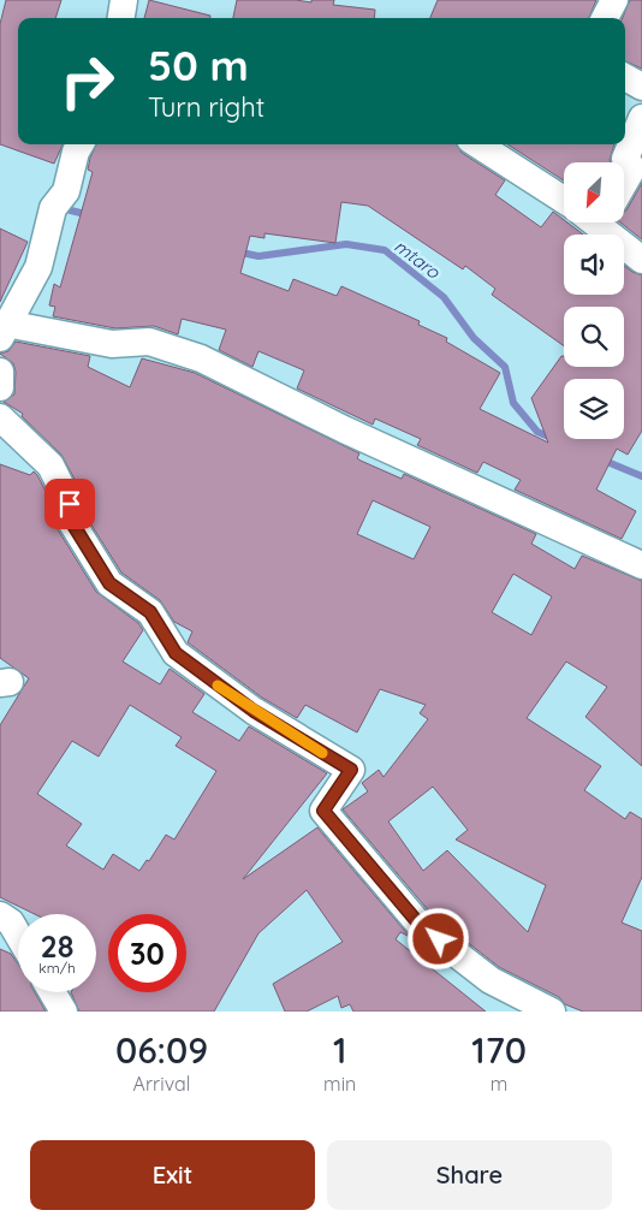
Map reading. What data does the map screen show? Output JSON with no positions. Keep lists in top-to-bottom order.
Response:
{
  "water": ["mtaro"],
  "north": "bottom left",
  "page": {
    "turn": ["50 m", "Turn right"],
    "speed": "28 km/h",
    "limit": "30",
    "eta": [
      "06:09",
      "Arrival",
      "1",
      "min",
      "170",
      "m"
    ],
    "buttons": ["Exit", "Share"]
  }
}
